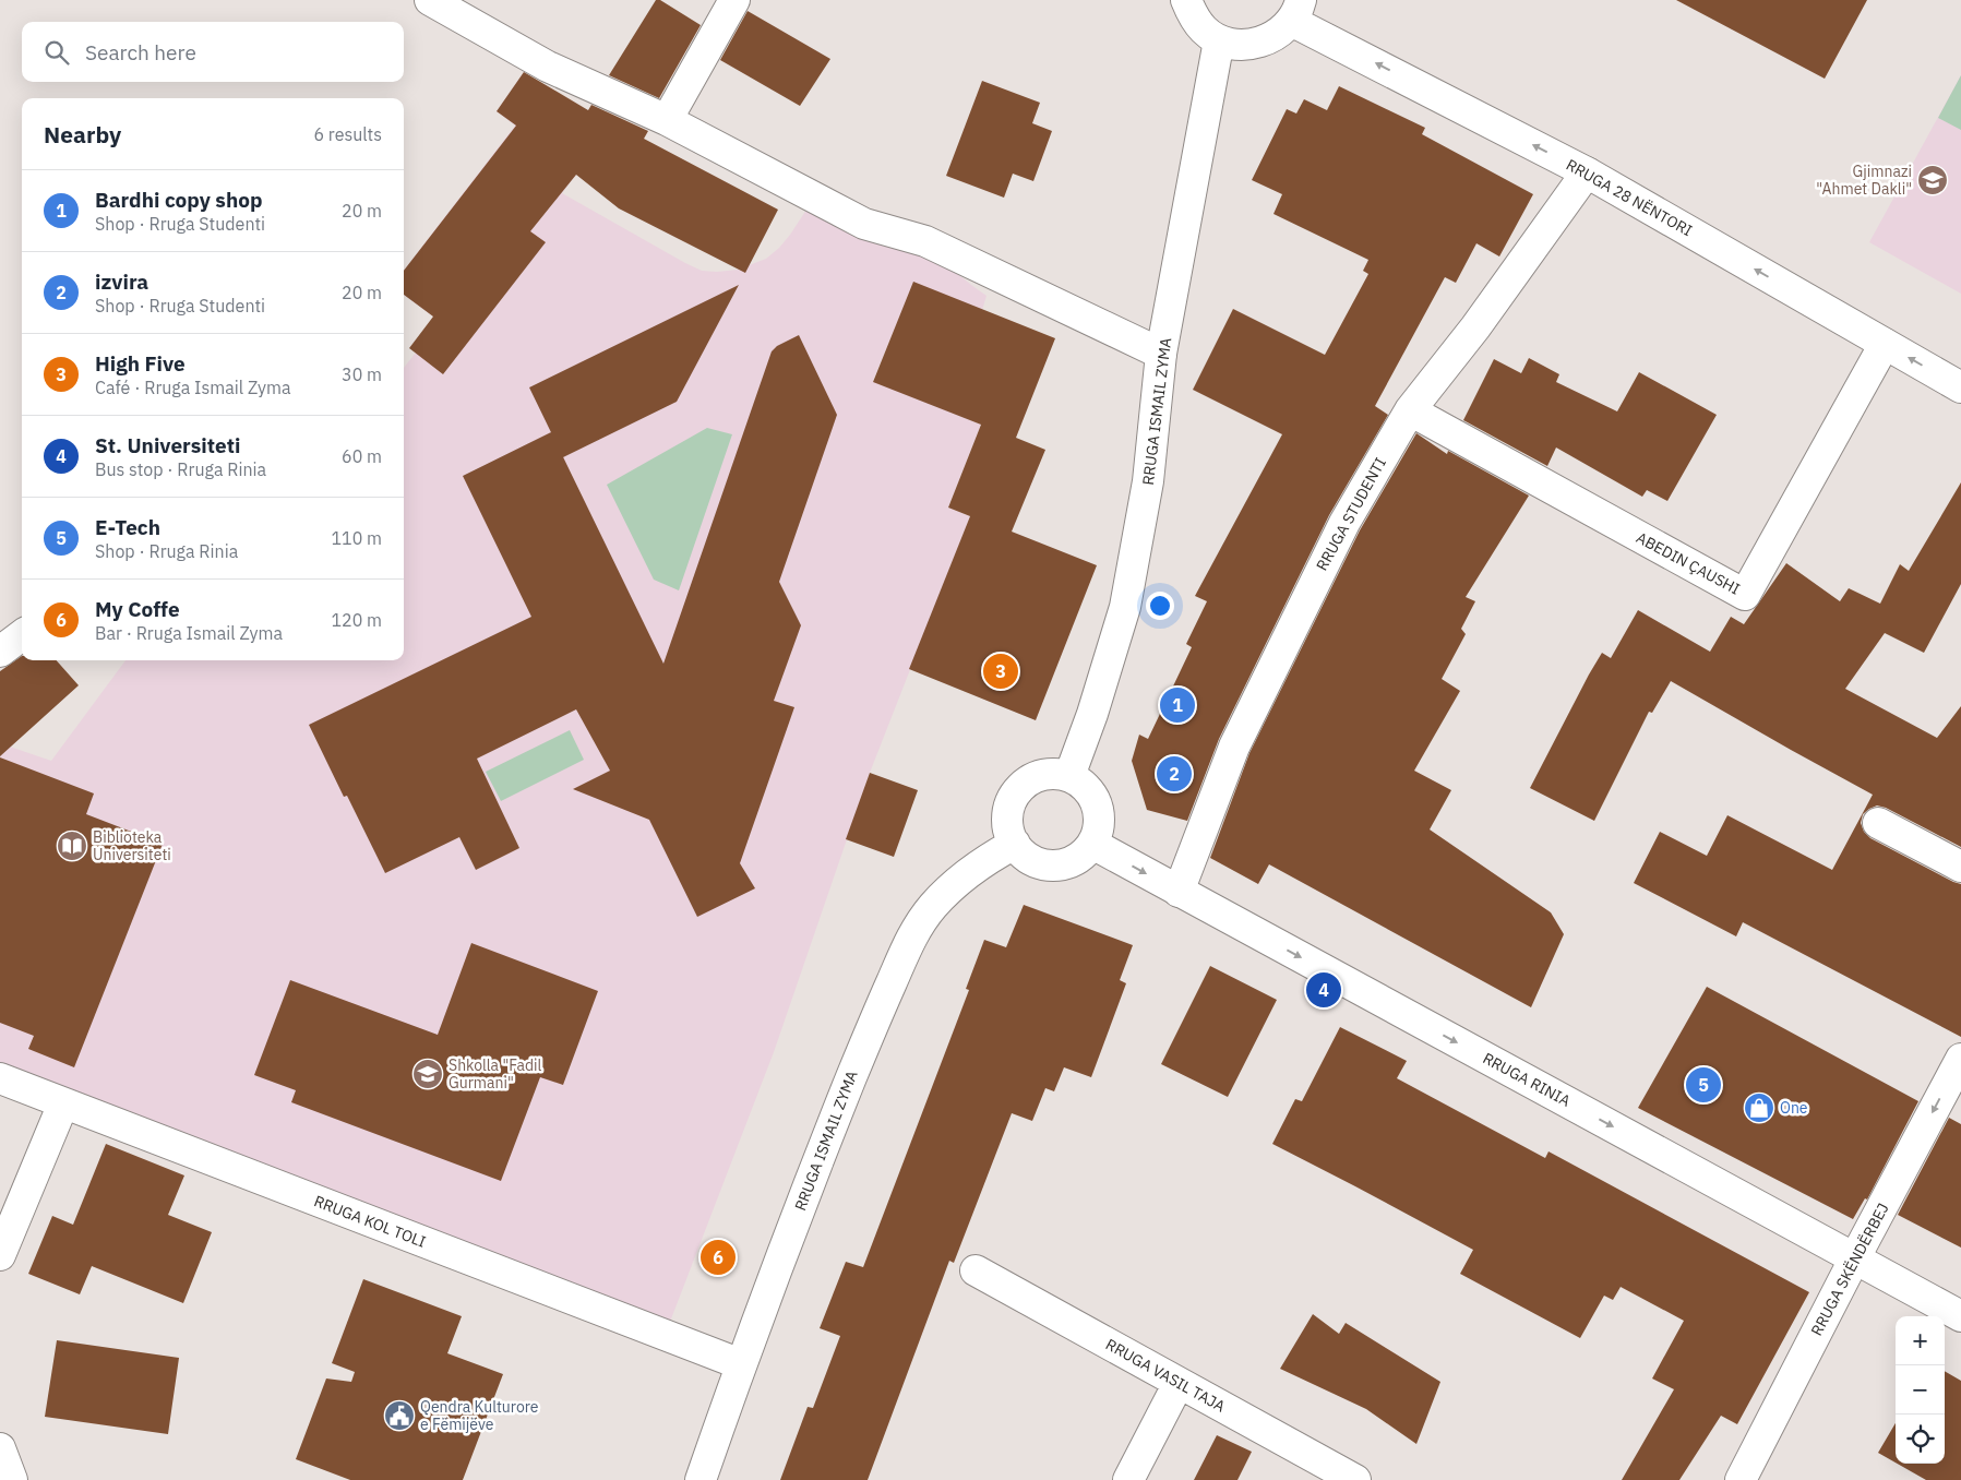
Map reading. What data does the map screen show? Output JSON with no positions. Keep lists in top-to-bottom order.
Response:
{
  "streets": {
    "street": [
      "RRUGA 28 NËNTORI",
      "RRUGA ISMAIL ZYMA",
      "RRUGA STUDENTI",
      "ABEDIN ÇAUSHI",
      "RRUGA RINIA",
      "RRUGA KOL TOLI",
      "RRUGA SKËNDËRBEJ",
      "RRUGA VASIL TAJA"
    ]
  },
  "crossings": [
    ["RRUGA 28 NËNTORI", "RRUGA STUDENTI"],
    ["RRUGA 28 NËNTORI", "ABEDIN ÇAUSHI"],
    ["RRUGA ISMAIL ZYMA", "RRUGA RINIA"],
    ["RRUGA ISMAIL ZYMA", "RRUGA KOL TOLI"],
    ["RRUGA STUDENTI", "ABEDIN ÇAUSHI"],
    ["RRUGA STUDENTI", "RRUGA RINIA"],
    ["RRUGA RINIA", "RRUGA SKËNDËRBEJ"]
  ],
  "one_way": ["RRUGA 28 NËNTORI", "RRUGA RINIA", "RRUGA SKËNDËRBEJ"],
  "places": {
    "school or university": ["Gjimnazi \"Ahmet Dakli\"", "Shkolla \"Fadil Gurmani\""],
    "library": ["Biblioteka Universiteti"],
    "shop": ["One"],
    "public building": ["Qendra Kulturore e Fëmijëve"]
  },
  "page": {
    "search": "Search here",
    "heading": ["Nearby", "6 results"],
    "list": [
      {
        "mark": "1",
        "name": "Bardhi copy shop",
        "note": "Shop · Rruga Studenti",
        "value": "20 m"
      },
      {
        "mark": "2",
        "name": "izvira",
        "note": "Shop · Rruga Studenti",
        "value": "20 m"
      },
      {
        "mark": "3",
        "name": "High Five",
        "note": "Café · Rruga Ismail Zyma",
        "value": "30 m"
      },
      {
        "mark": "4",
        "name": "St. Universiteti",
        "note": "Bus stop · Rruga Rinia",
        "value": "60 m"
      },
      {
        "mark": "5",
        "name": "E-Tech",
        "note": "Shop · Rruga Rinia",
        "value": "110 m"
      },
      {
        "mark": "6",
        "name": "My Coffe",
        "note": "Bar · Rruga Ismail Zyma",
        "value": "120 m"
      }
    ],
    "pins": [
      "3",
      "1",
      "2",
      "4",
      "5",
      "6"
    ],
    "map_buttons": ["+", "−"]
  }
}
